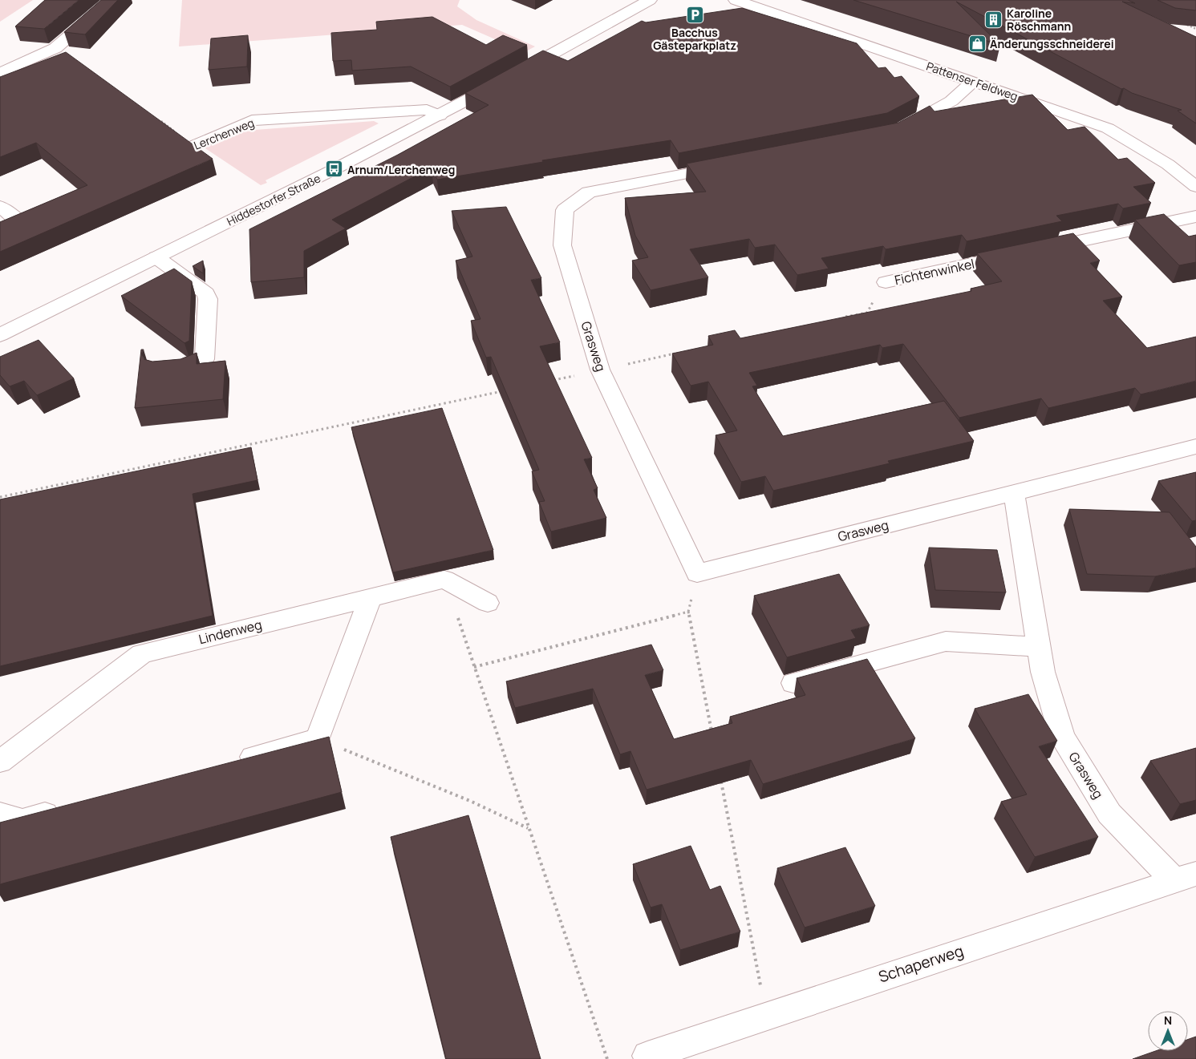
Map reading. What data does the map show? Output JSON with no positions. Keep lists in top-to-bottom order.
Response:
{
  "streets": {
    "street": [
      "Pattenser Feldweg",
      "Lerchenweg",
      "Hiddestorfer Straße",
      "Fichtenwinkel",
      "Grasweg",
      "Lindenweg",
      "Schaperweg"
    ]
  },
  "crossings": [
    ["Lerchenweg", "Hiddestorfer Straße"],
    ["Grasweg", "Schaperweg"]
  ],
  "places": {
    "parking": ["Bacchus Gästeparkplatz"],
    "building": ["Karoline Röschmann"],
    "shop": ["Änderungsschneiderei"],
    "bus stop": ["Arnum/Lerchenweg"]
  },
  "north": "top"
}
